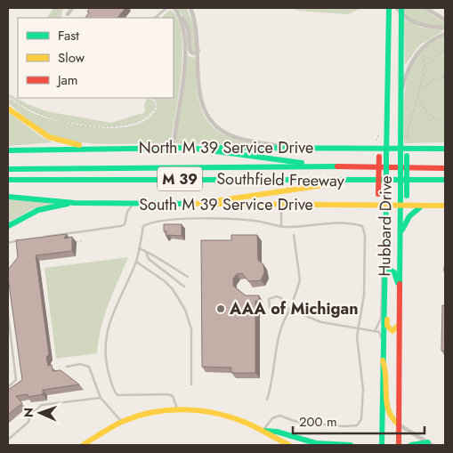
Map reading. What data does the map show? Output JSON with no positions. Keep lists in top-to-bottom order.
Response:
{
  "streets": {
    "main road": [
      "North M 39 Service Drive",
      "M 39",
      "Southfield Freeway",
      "South M 39 Service Drive",
      "Hubbard Drive"
    ]
  },
  "crossings": [
    ["North M 39 Service Drive", "Hubbard Drive"],
    ["South M 39 Service Drive", "Hubbard Drive"]
  ],
  "places": ["AAA of Michigan"],
  "legend": ["Fast", "Slow", "Jam"],
  "scale_bar": "200 m",
  "north": "left"
}
